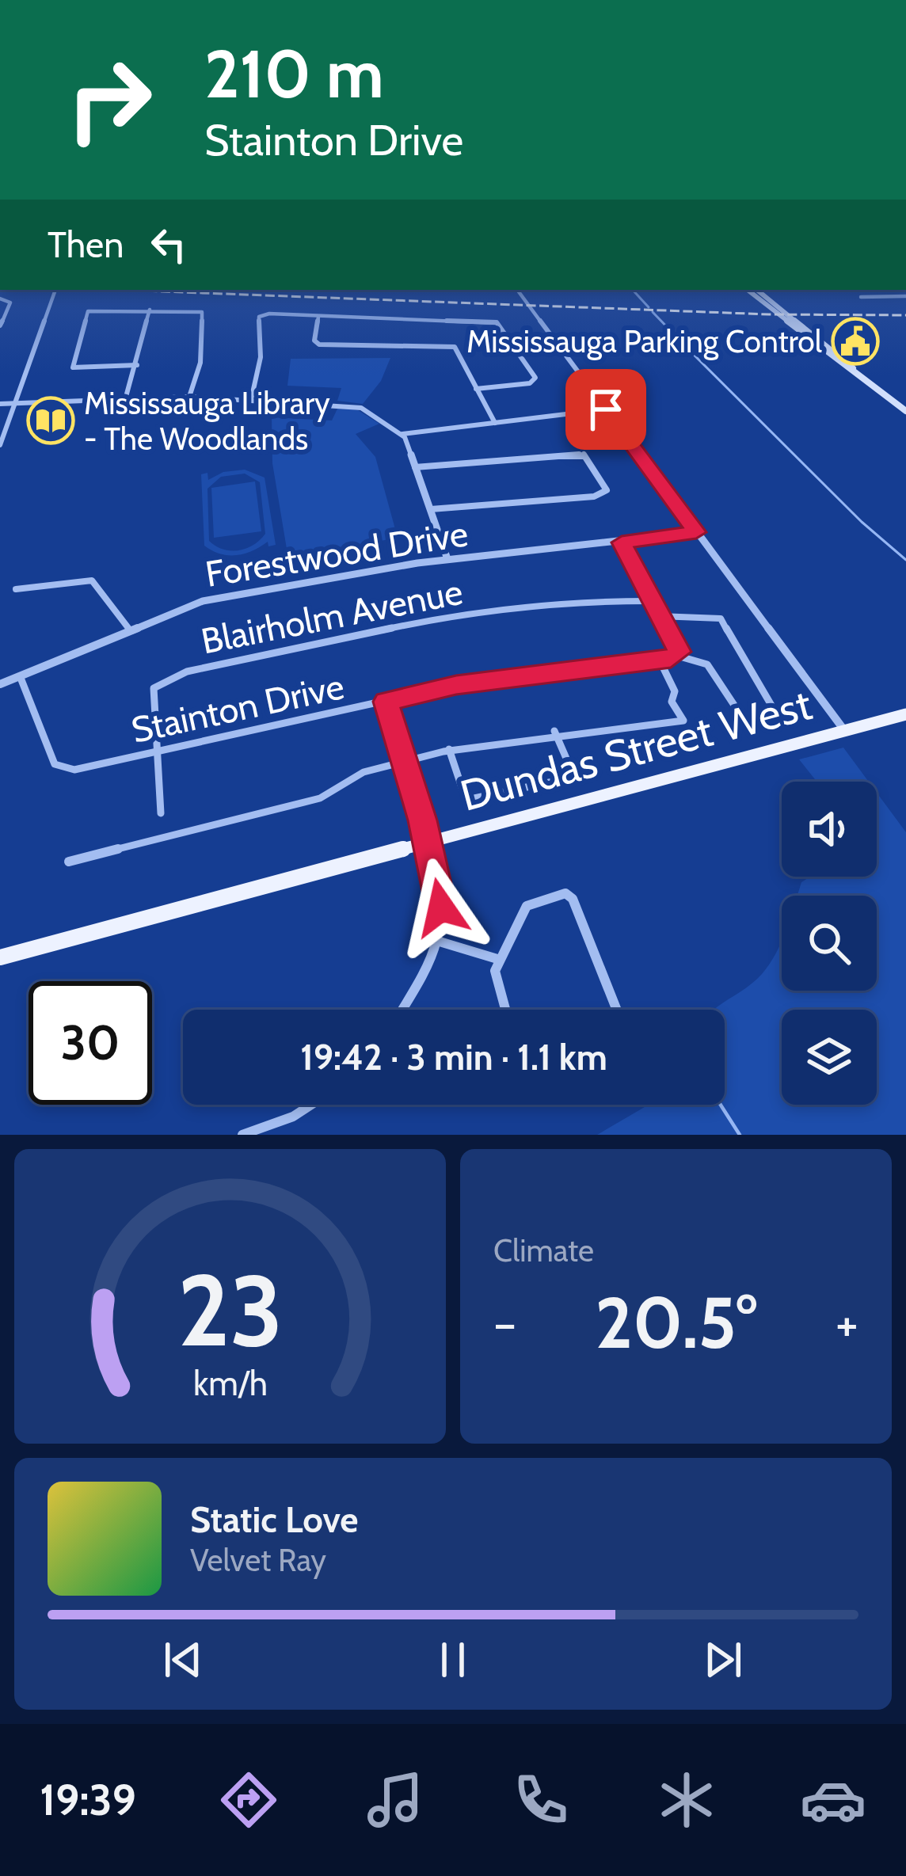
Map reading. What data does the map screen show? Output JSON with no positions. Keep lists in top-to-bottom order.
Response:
{
  "streets": {
    "main road": ["Dundas Street West"],
    "street": ["Forestwood Drive", "Blairholm Avenue", "Stainton Drive"]
  },
  "crossings": [
    ["Forestwood Drive", "Stainton Drive"],
    ["Blairholm Avenue", "Stainton Drive"]
  ],
  "places": {
    "public building": ["Mississauga Parking Control"],
    "library": ["Mississauga Library - The Woodlands"]
  },
  "page": {
    "turn": ["210 m", "Stainton Drive"],
    "then": "Then",
    "limit": "30",
    "trip": "19:42 · 3 min · 1.1 km",
    "tile": "Climate",
    "heat": ["−", "20.5°", "+"],
    "song": ["Static Love", "Velvet Ray"],
    "tabs": "19:39",
    "gauge": ["23", "km/h"]
  }
}
